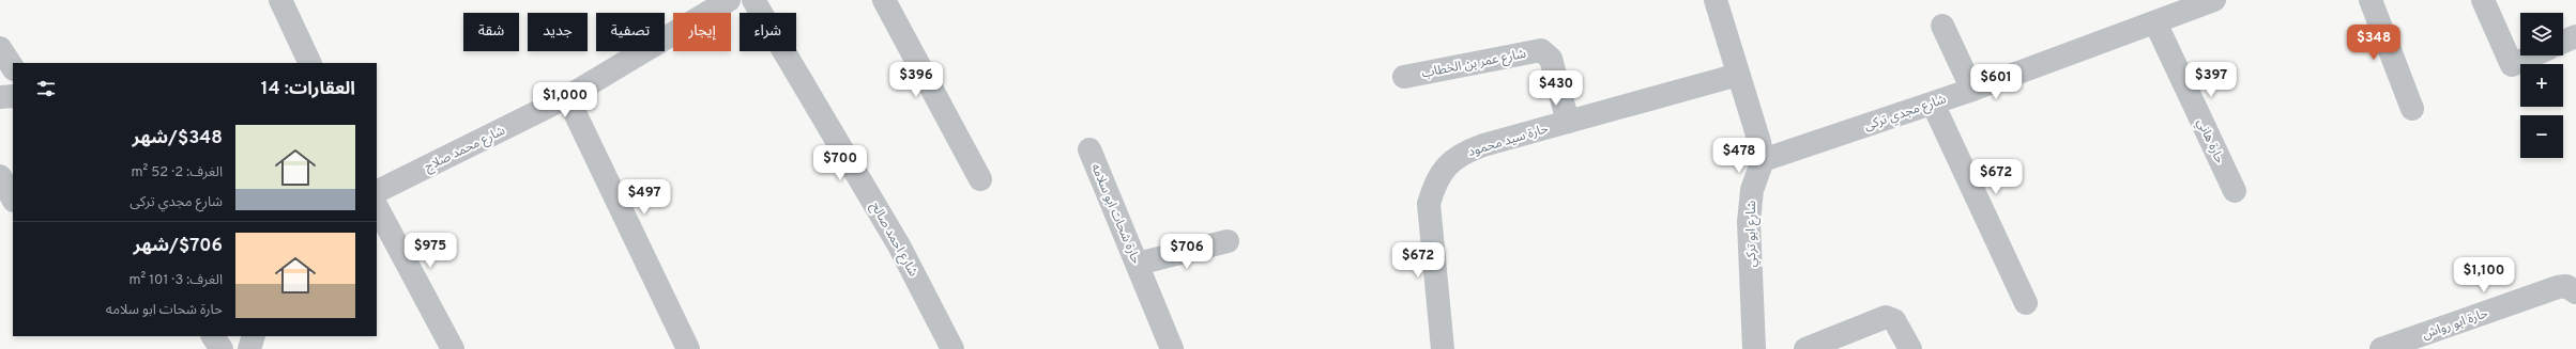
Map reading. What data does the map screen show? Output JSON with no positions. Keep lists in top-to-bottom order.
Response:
{
  "streets": {
    "street": [
      "شارع عمر بن الخطاب",
      "شارع مجدي تركى",
      "حارة سيد محمود",
      "حارة هاني",
      "شارع محمد صلاح",
      "حارة شحات ابو سلامه",
      "شارع ابو تركي",
      "شارع احمد صالح",
      "حارة ابو رواش"
    ]
  },
  "crossings": [
    ["شارع عمر بن الخطاب", "حارة سيد محمود"],
    ["شارع مجدي تركى", "حارة هاني"],
    ["شارع مجدي تركى", "شارع ابو تركي"]
  ],
  "page": {
    "map_buttons": ["+", "−"],
    "chip": [
      "شراء",
      "إيجار",
      "تصفية",
      "جديد",
      "شقة"
    ],
    "price": [
      "$348",
      "$396",
      "$397",
      "$601",
      "$430",
      "$1,000",
      "$478",
      "$700",
      "$672",
      "$497",
      "$975",
      "$706",
      "$672",
      "$1,100"
    ],
    "heading": "العقارات: 14",
    "list": [
      {
        "name": "$348/شهر",
        "note": "الغرف: 2 · 52 m² · شارع مجدي تركى"
      },
      {
        "name": "$706/شهر",
        "note": "الغرف: 3 · 101 m² · حارة شحات ابو سلامه"
      }
    ]
  }
}
